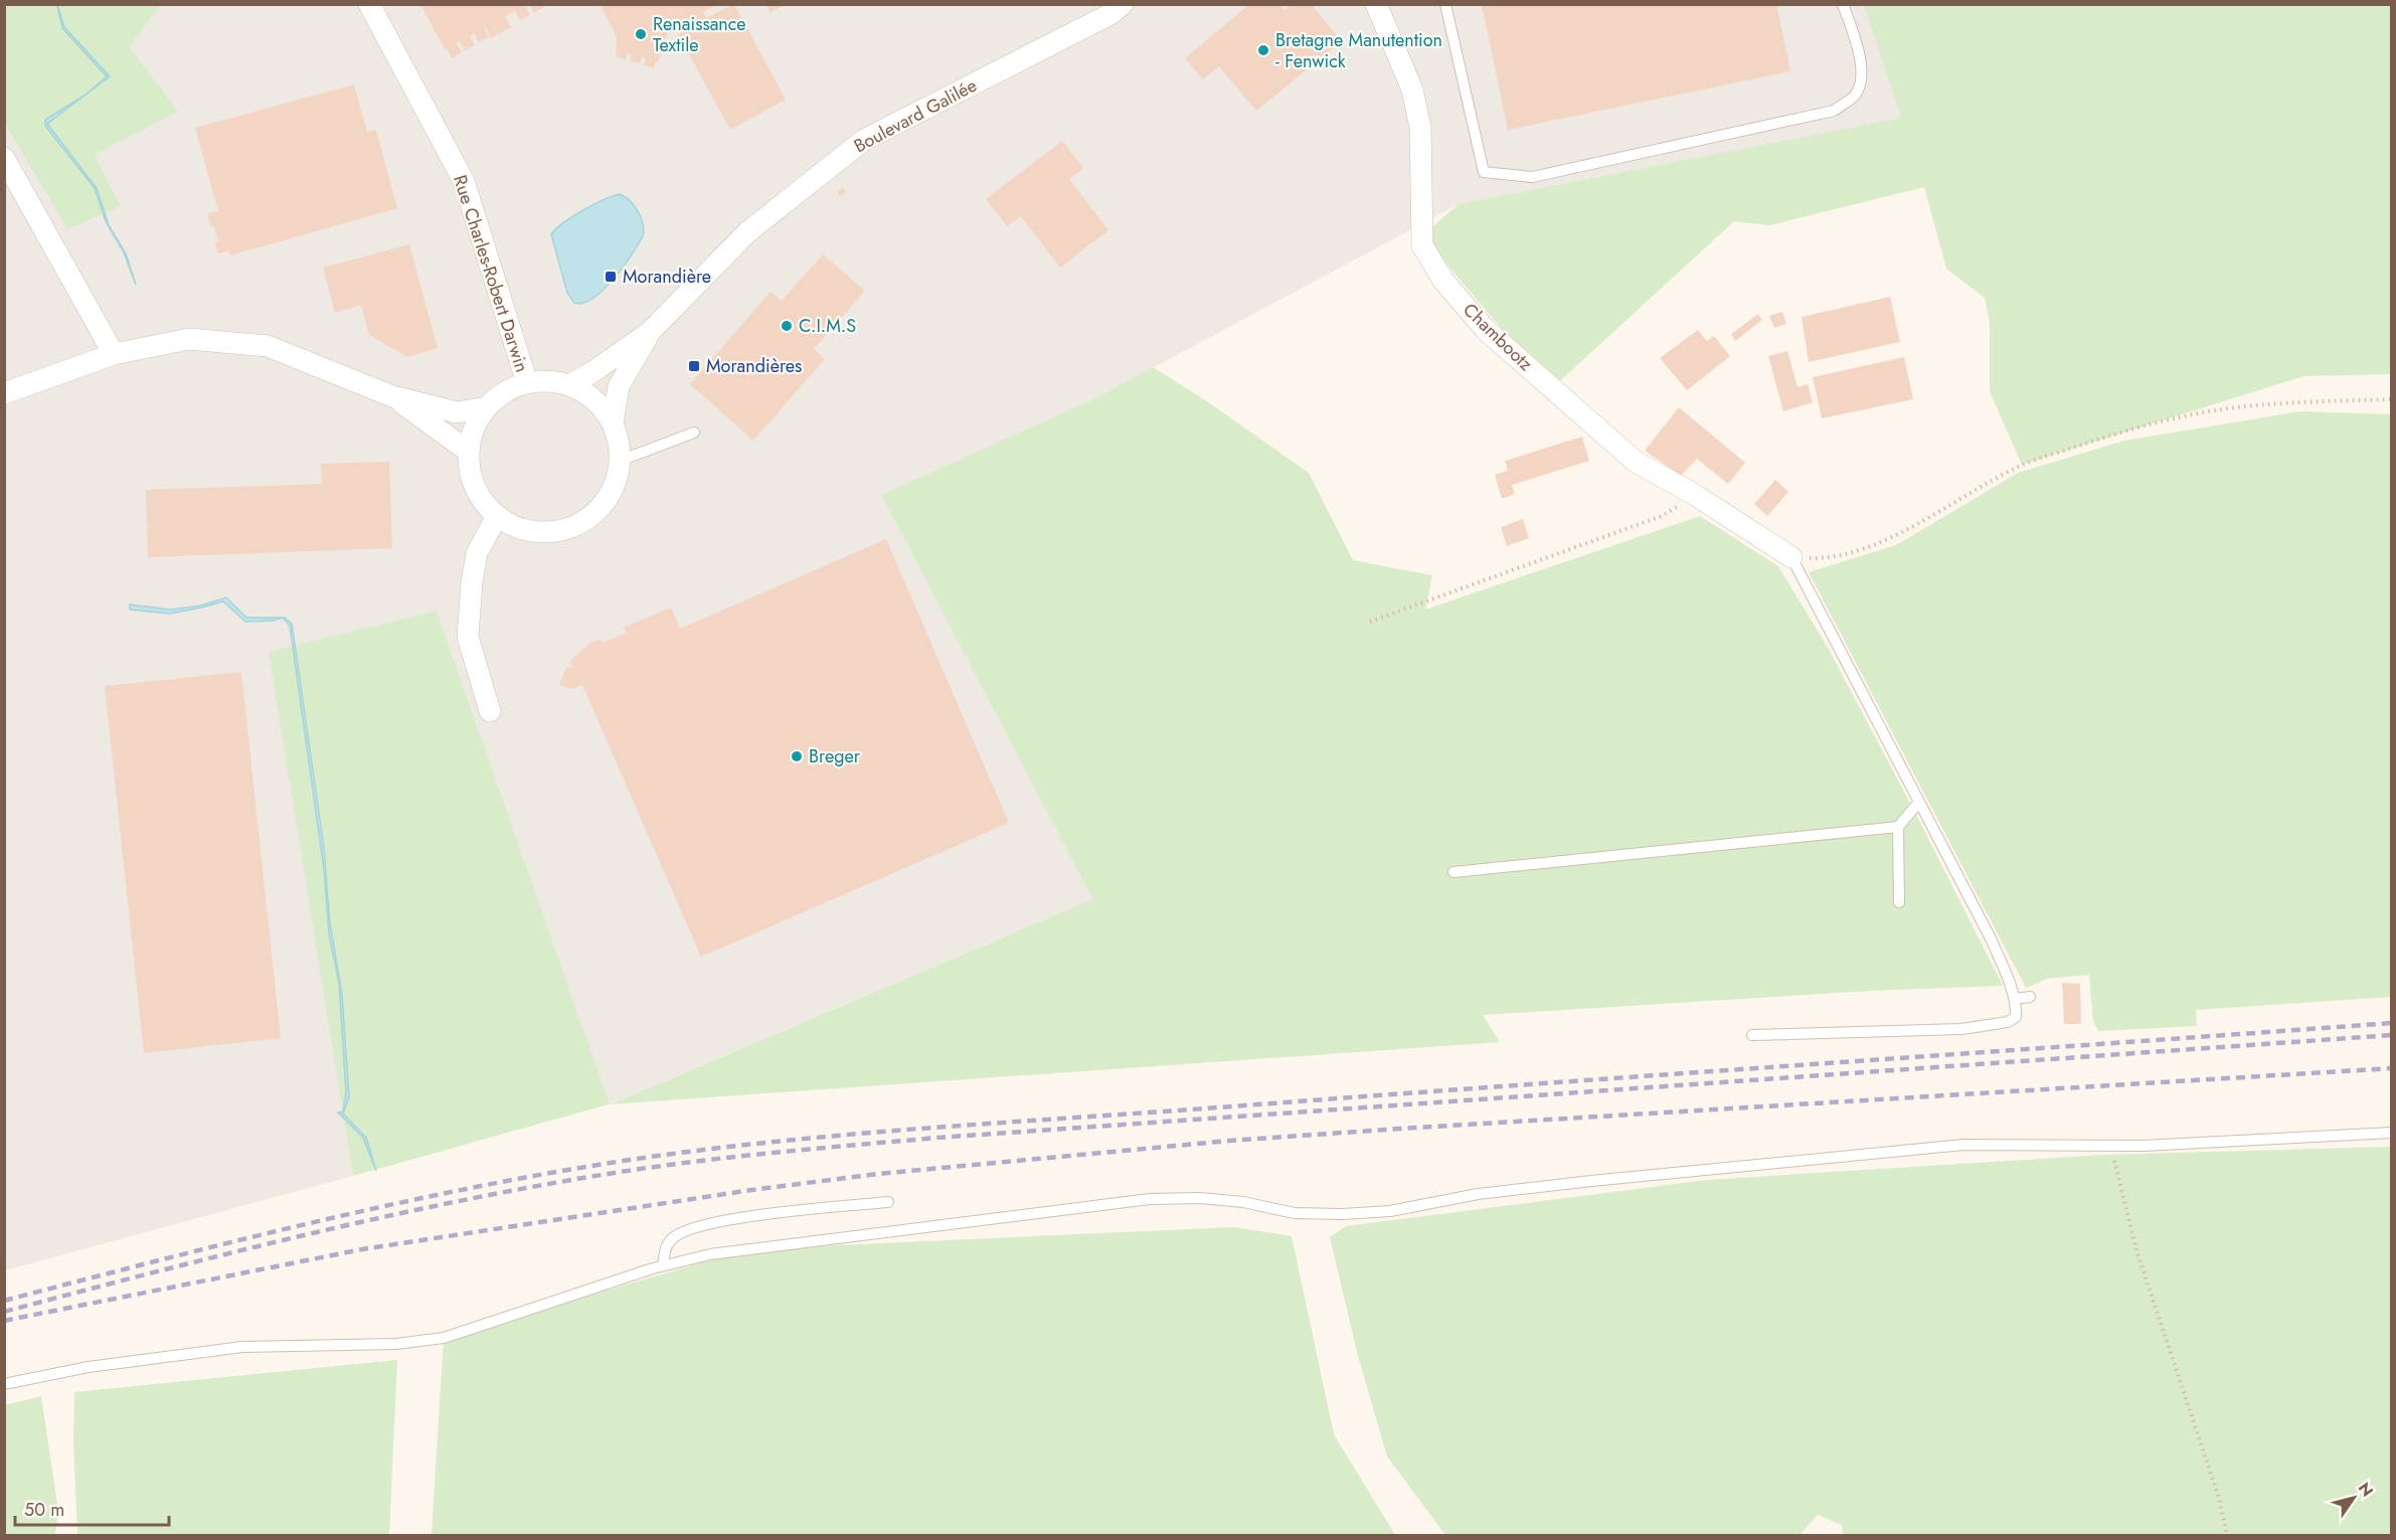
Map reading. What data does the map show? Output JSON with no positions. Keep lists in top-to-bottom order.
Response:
{
  "streets": {
    "street": ["Boulevard Galilée", "Rue Charles-Robert Darwin", "Chambootz"]
  },
  "crossings": [
    ["Boulevard Galilée", "Rue Charles-Robert Darwin"]
  ],
  "places": {
    "other": [
      "Renaissance Textile",
      "Bretagne Manutention - Fenwick",
      "C.I.M.S",
      "Breger"
    ],
    "transit": ["Morandière", "Morandières"]
  },
  "scale_bar": "50 m",
  "north": "top right"
}
